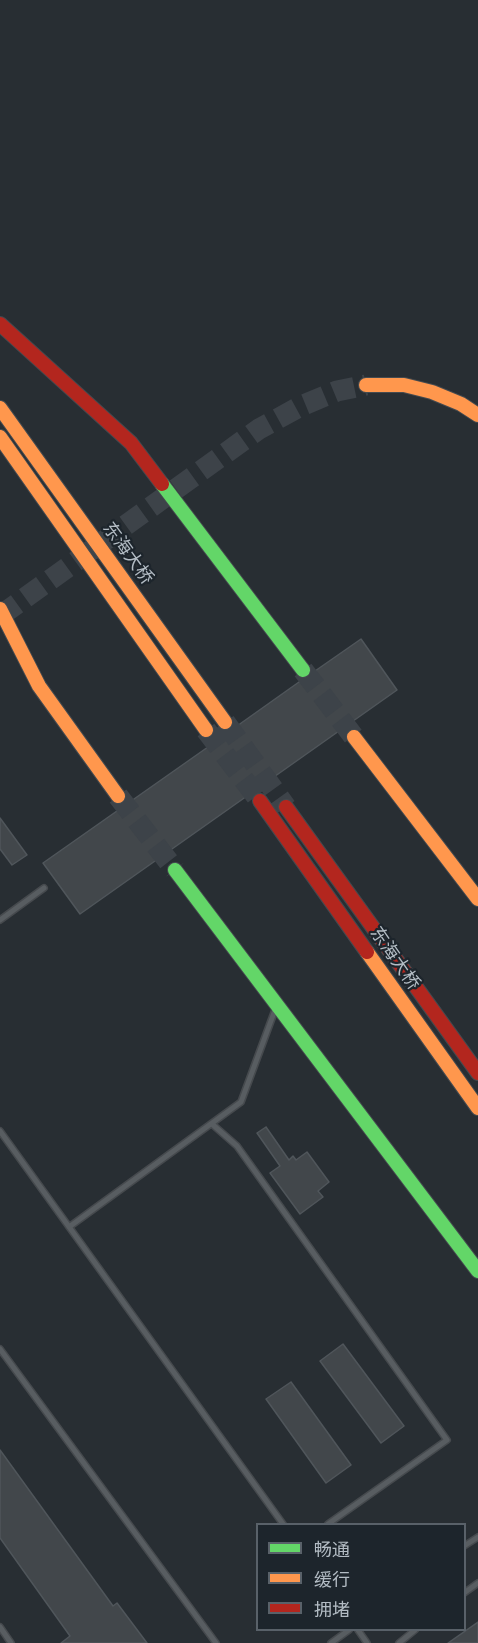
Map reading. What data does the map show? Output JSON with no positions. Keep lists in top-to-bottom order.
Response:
{
  "streets": {
    "highway": ["东海大桥"]
  },
  "legend": ["畅通", "缓行", "拥堵"]
}
